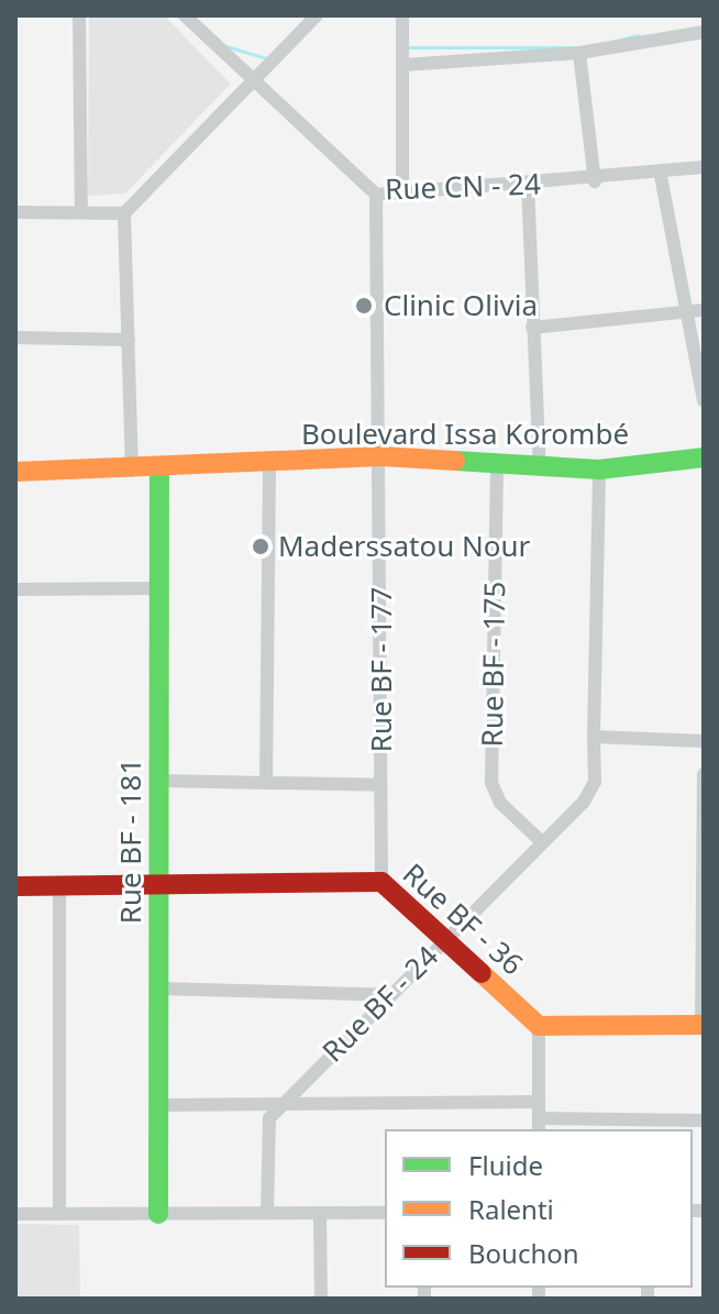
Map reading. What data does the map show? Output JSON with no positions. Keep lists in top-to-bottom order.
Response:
{
  "streets": {
    "street": [
      "Rue CN - 24",
      "Boulevard Issa Korombé",
      "Rue BF - 175",
      "Rue BF - 177",
      "Rue BF - 181",
      "Rue BF - 36",
      "Rue BF - 24"
    ]
  },
  "crossings": [
    ["Rue CN - 24", "Rue BF - 177"],
    ["Boulevard Issa Korombé", "Rue BF - 175"],
    ["Boulevard Issa Korombé", "Rue BF - 177"],
    ["Boulevard Issa Korombé", "Rue BF - 181"],
    ["Boulevard Issa Korombé", "Rue BF - 24"],
    ["Rue BF - 175", "Rue BF - 24"],
    ["Rue BF - 177", "Rue BF - 36"],
    ["Rue BF - 181", "Rue BF - 36"],
    ["Rue BF - 36", "Rue BF - 24"]
  ],
  "places": ["Clinic Olivia", "Maderssatou Nour"],
  "legend": ["Fluide", "Ralenti", "Bouchon"]
}
